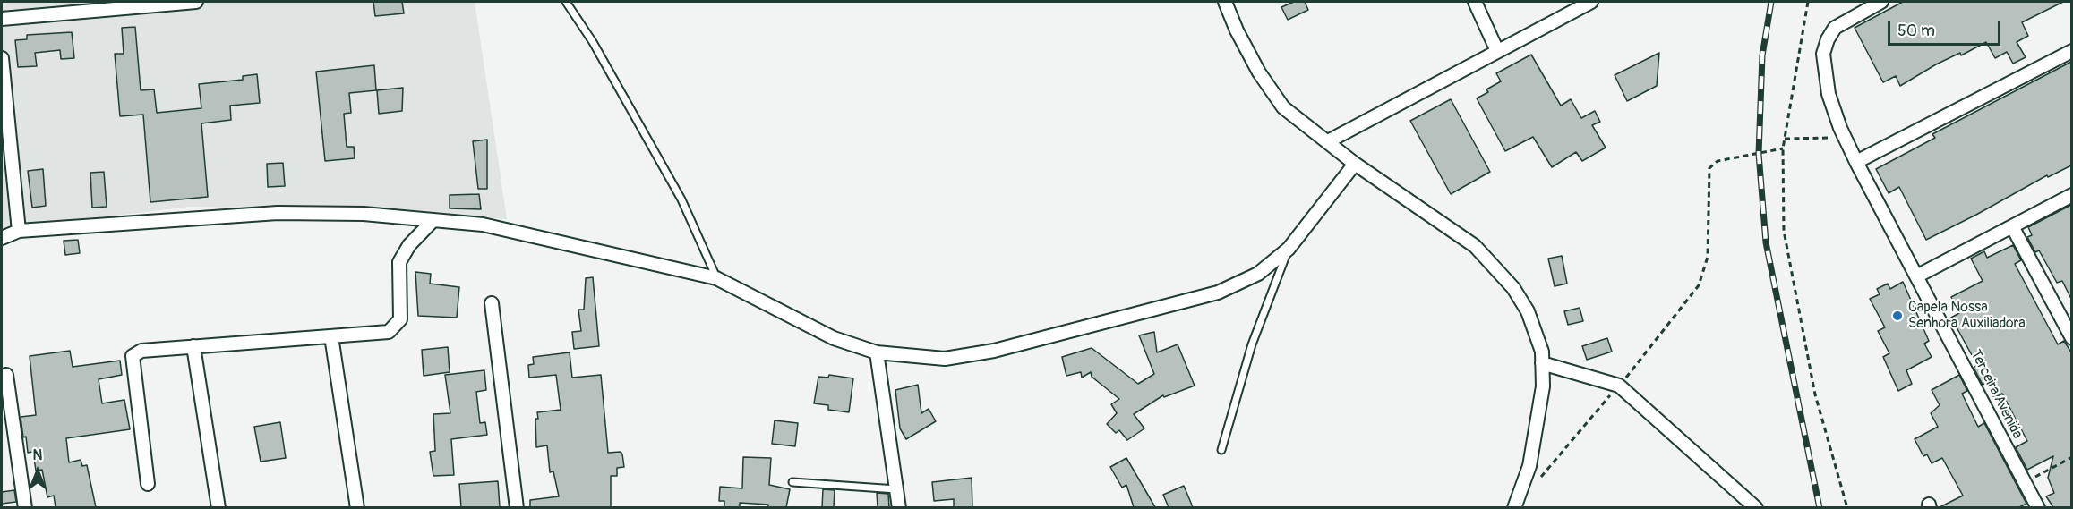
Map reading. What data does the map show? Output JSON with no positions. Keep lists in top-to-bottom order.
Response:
{
  "streets": {
    "street": ["Terceira Avenida"]
  },
  "places": ["Capela Nossa Senhora Auxiliadora"],
  "scale_bar": "50 m",
  "north": "top"
}
